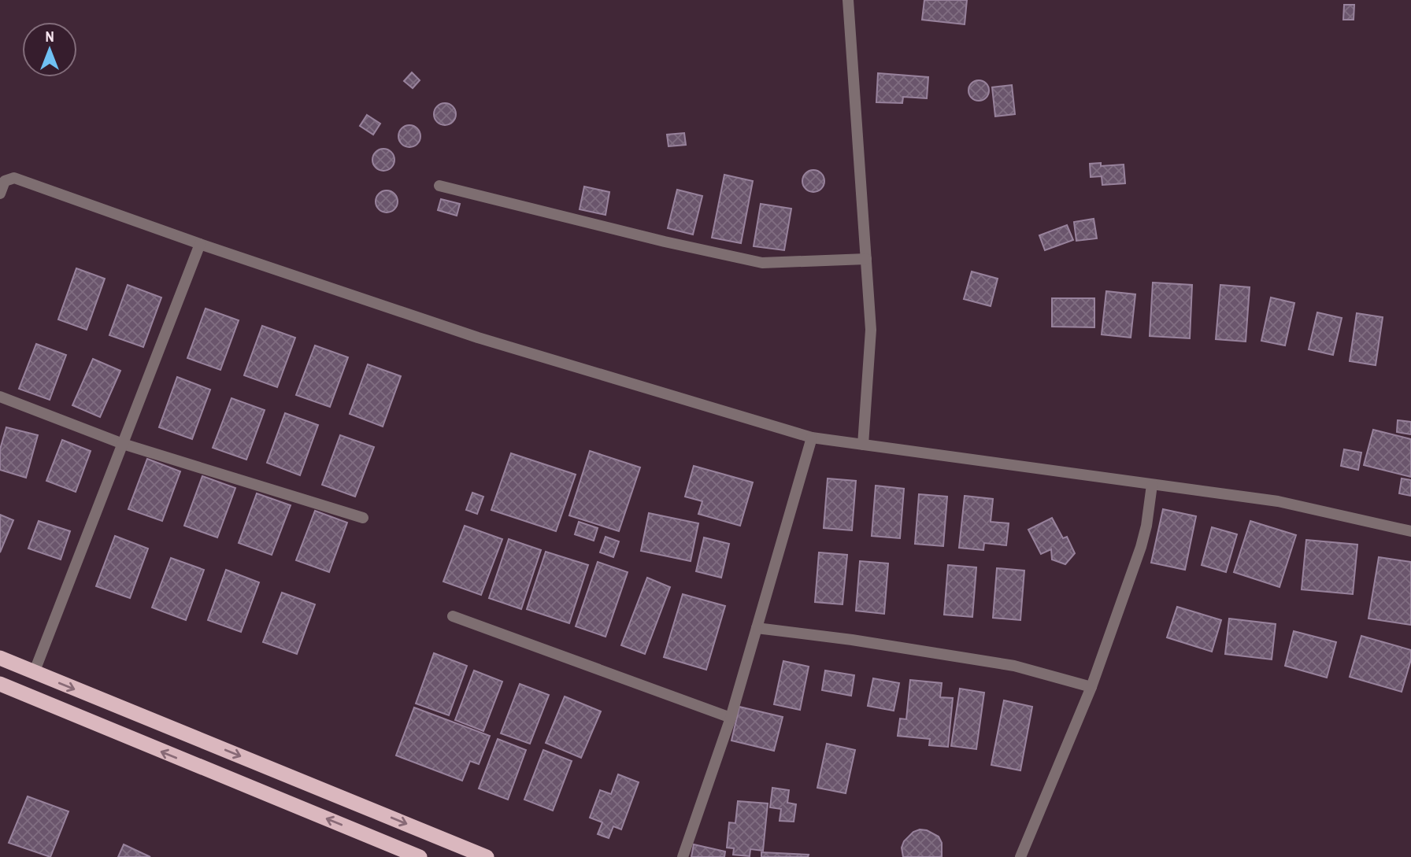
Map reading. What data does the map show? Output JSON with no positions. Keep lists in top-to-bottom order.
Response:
{
  "north": "top"
}
